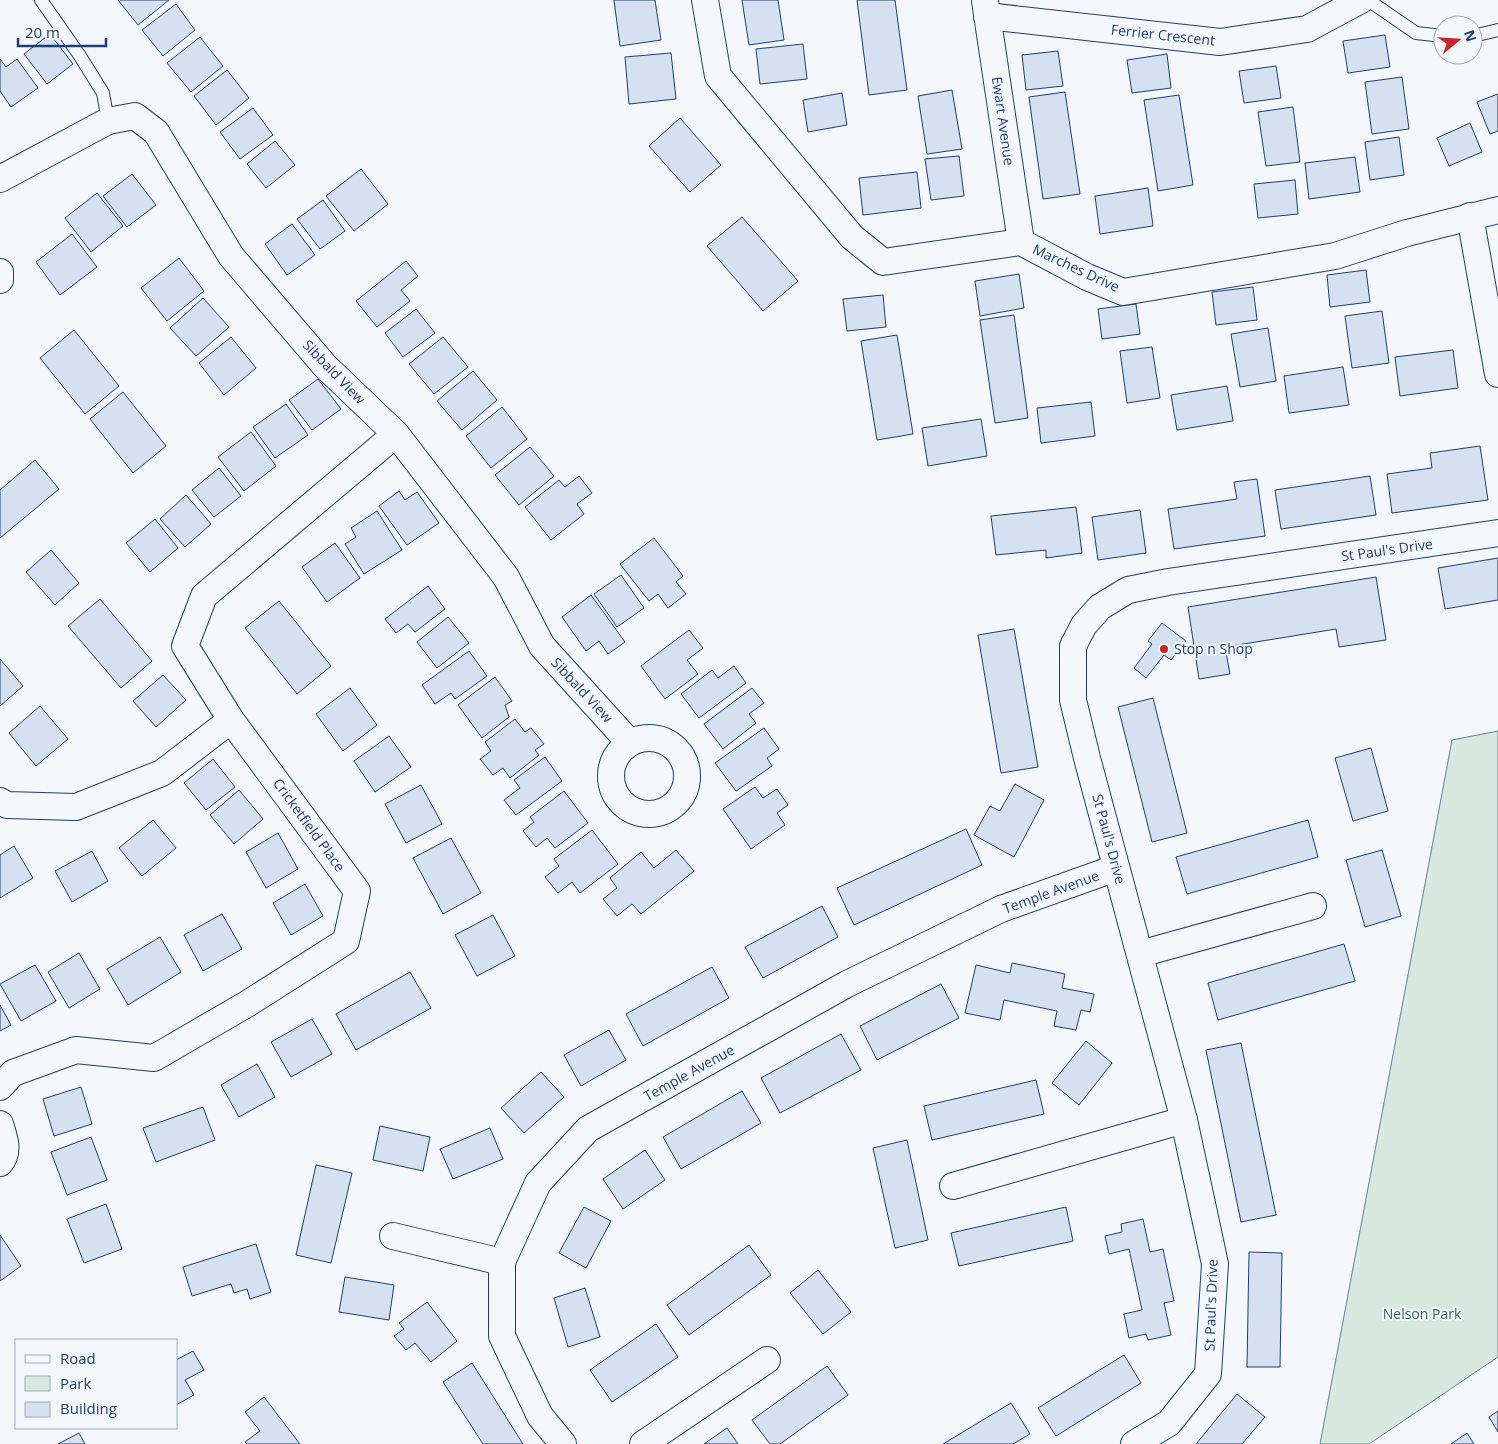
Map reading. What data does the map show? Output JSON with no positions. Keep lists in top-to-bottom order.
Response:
{
  "streets": {
    "street": [
      "Ferrier Crescent",
      "Ewart Avenue",
      "Marches Drive",
      "Sibbald View",
      "St Paul's Drive",
      "Cricketfield Place",
      "Temple Avenue"
    ]
  },
  "crossings": [
    ["Ferrier Crescent", "Ewart Avenue"],
    ["Ewart Avenue", "Marches Drive"],
    ["Sibbald View", "Cricketfield Place"],
    ["St Paul's Drive", "Temple Avenue"]
  ],
  "parks": ["Nelson Park"],
  "places": ["Stop n Shop"],
  "legend": ["Road", "Park", "Building"],
  "scale_bar": "20 m",
  "north": "right"
}
